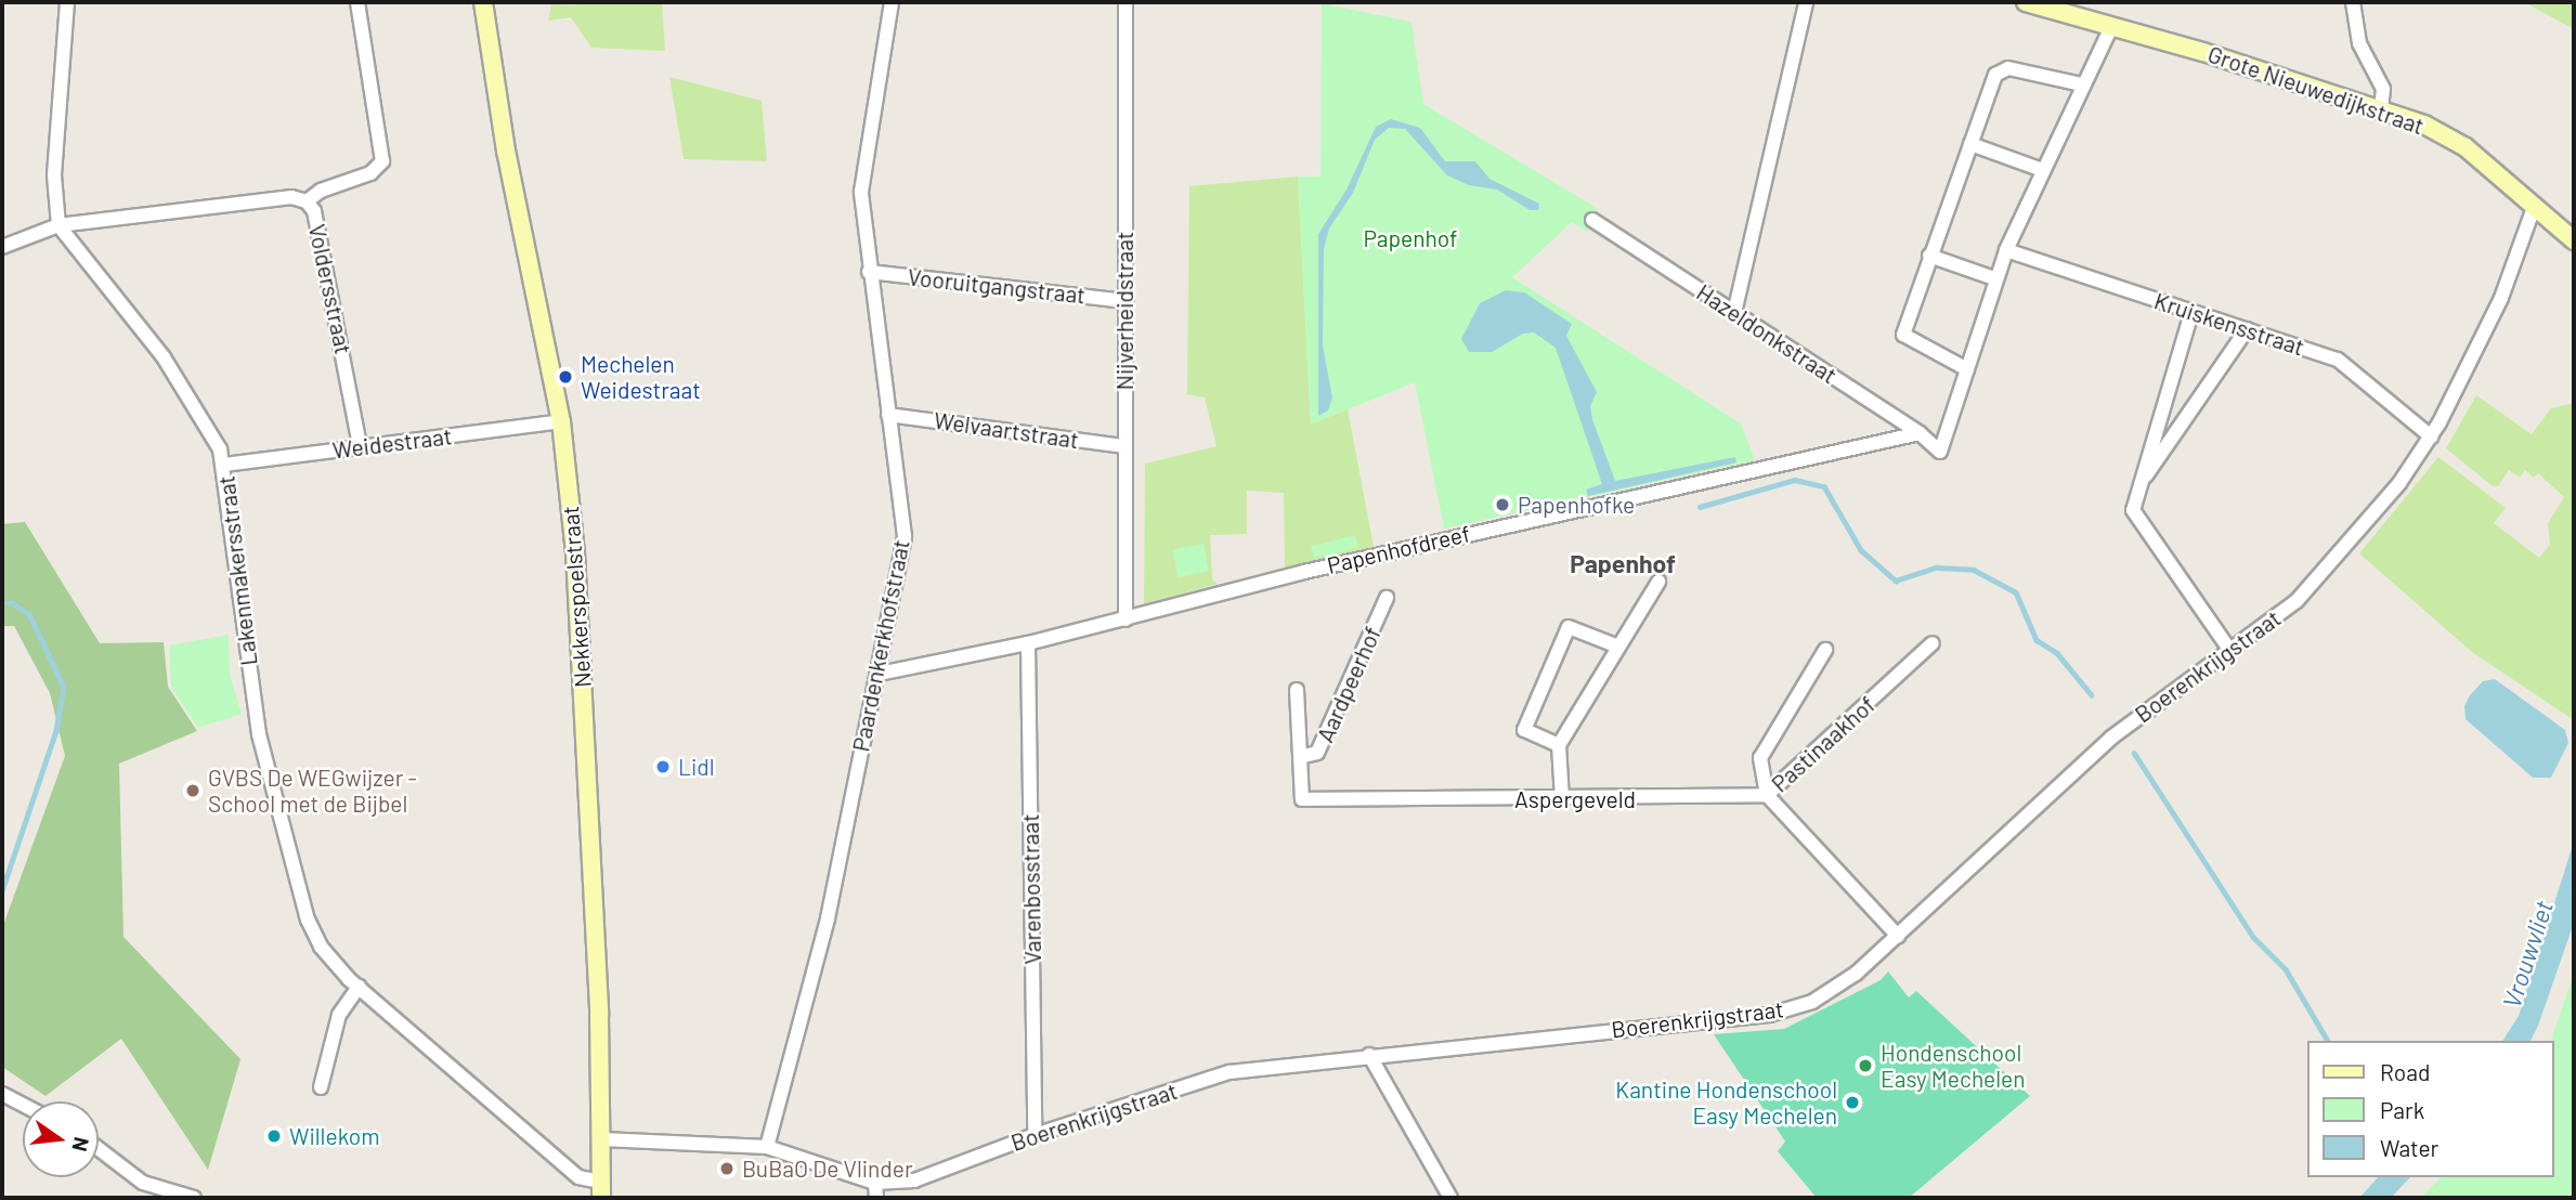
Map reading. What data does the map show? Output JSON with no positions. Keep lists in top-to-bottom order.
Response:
{
  "streets": {
    "main road": ["Grote Nieuwedijkstraat", "Nekkerspoelstraat"],
    "street": [
      "Vooruitgangstraat",
      "Voldersstraat",
      "Nijverheidstraat",
      "Kruiskensstraat",
      "Hazeldonkstraat",
      "Welvaartstraat",
      "Weidestraat",
      "Papenhofdreef",
      "Lakenmakersstraat",
      "Paardenkerkhofstraat",
      "Boerenkrijgstraat",
      "Aardpeerhof",
      "Pastinaakhof",
      "Aspergeveld",
      "Varenbosstraat"
    ]
  },
  "crossings": [
    ["Grote Nieuwedijkstraat", "Boerenkrijgstraat"],
    ["Vooruitgangstraat", "Nijverheidstraat"],
    ["Vooruitgangstraat", "Paardenkerkhofstraat"],
    ["Voldersstraat", "Weidestraat"],
    ["Voldersstraat", "Lakenmakersstraat"],
    ["Nijverheidstraat", "Welvaartstraat"],
    ["Nijverheidstraat", "Papenhofdreef"],
    ["Kruiskensstraat", "Boerenkrijgstraat"],
    ["Hazeldonkstraat", "Papenhofdreef"],
    ["Welvaartstraat", "Paardenkerkhofstraat"],
    ["Weidestraat", "Lakenmakersstraat"],
    ["Weidestraat", "Nekkerspoelstraat"],
    ["Papenhofdreef", "Paardenkerkhofstraat"],
    ["Papenhofdreef", "Varenbosstraat"],
    ["Lakenmakersstraat", "Nekkerspoelstraat"],
    ["Nekkerspoelstraat", "Boerenkrijgstraat"],
    ["Paardenkerkhofstraat", "Boerenkrijgstraat"],
    ["Boerenkrijgstraat", "Varenbosstraat"],
    ["Aardpeerhof", "Aspergeveld"],
    ["Pastinaakhof", "Aspergeveld"]
  ],
  "districts": ["Papenhof"],
  "water": ["Vrouwvliet"],
  "parks": ["Papenhof"],
  "places": [
    "Mechelen Weidestraat",
    "Papenhofke",
    "Lidl",
    "GVBS De WEGwijzer - School met de Bijbel",
    "Hondenschool Easy Mechelen",
    "Kantine Hondenschool Easy Mechelen",
    "Willekom",
    "BuBaO De Vlinder"
  ],
  "legend": ["Road", "Park", "Water"],
  "north": "right"
}
